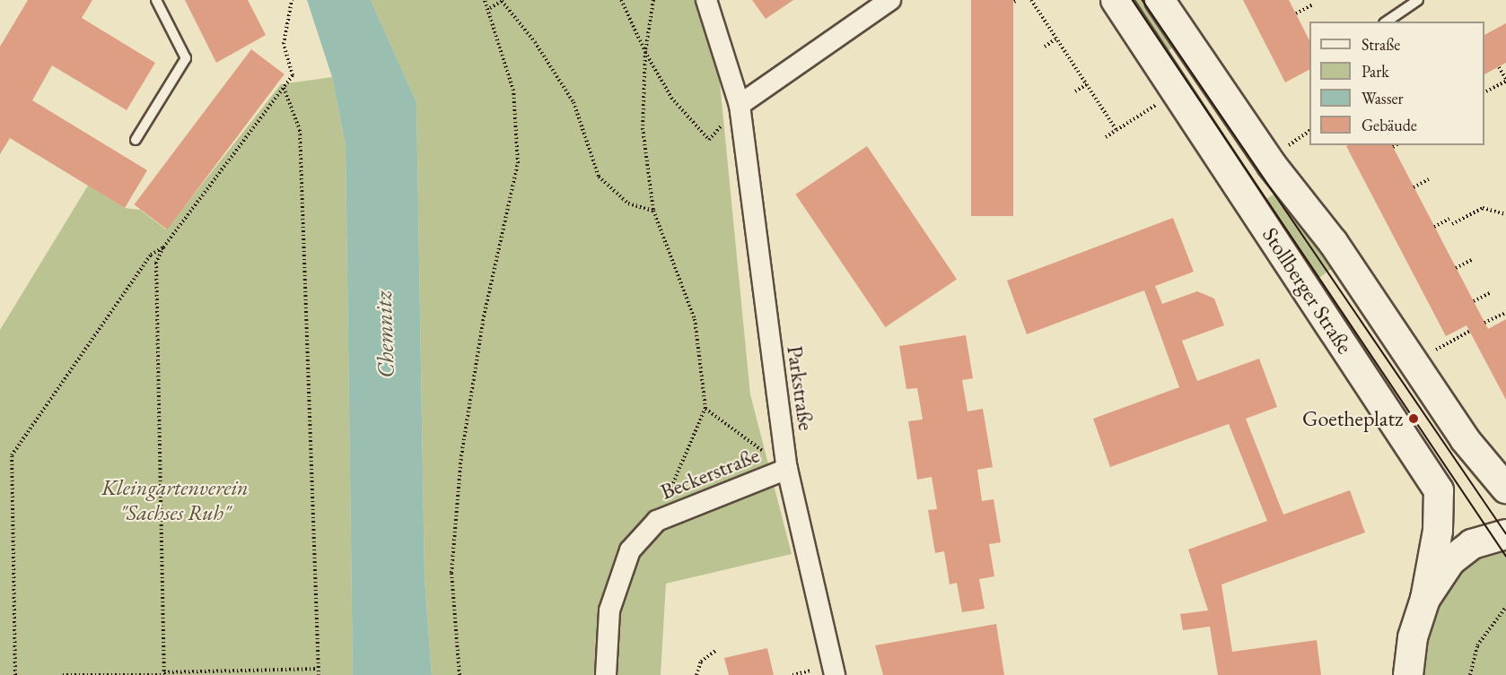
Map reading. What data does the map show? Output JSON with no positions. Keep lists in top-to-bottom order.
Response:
{
  "streets": {
    "main road": ["Stollberger Straße"],
    "street": ["Parkstraße", "Beckerstraße"]
  },
  "crossings": [
    ["Parkstraße", "Beckerstraße"]
  ],
  "water": ["Chemnitz"],
  "parks": ["Kleingartenverein \"Sachses Ruh\""],
  "places": ["Goetheplatz"],
  "legend": [
    "Straße",
    "Park",
    "Wasser",
    "Gebäude"
  ]
}
